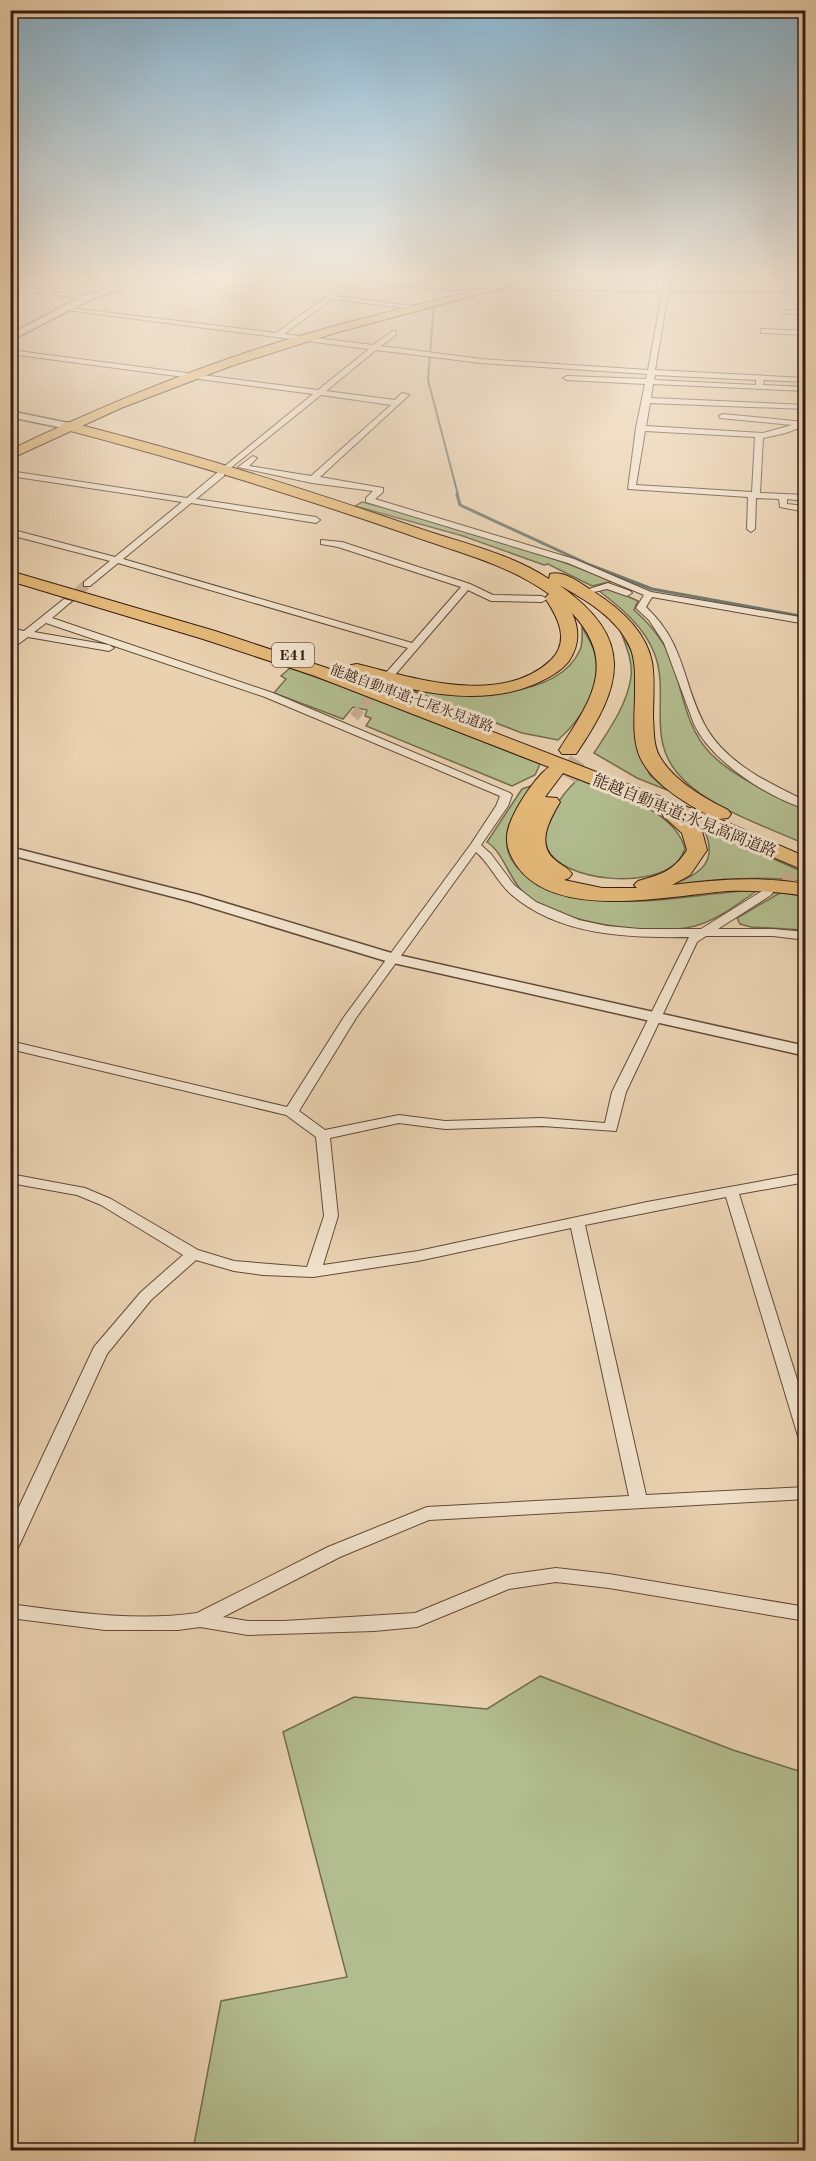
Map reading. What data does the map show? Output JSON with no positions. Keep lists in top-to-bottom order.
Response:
{
  "streets": {
    "highway": ["E41", "能越自動車道;七尾氷見道路", "能越自動車道;氷見高岡道路"]
  },
  "crossings": [
    ["能越自動車道;七尾氷見道路", "能越自動車道;氷見高岡道路"]
  ]
}
